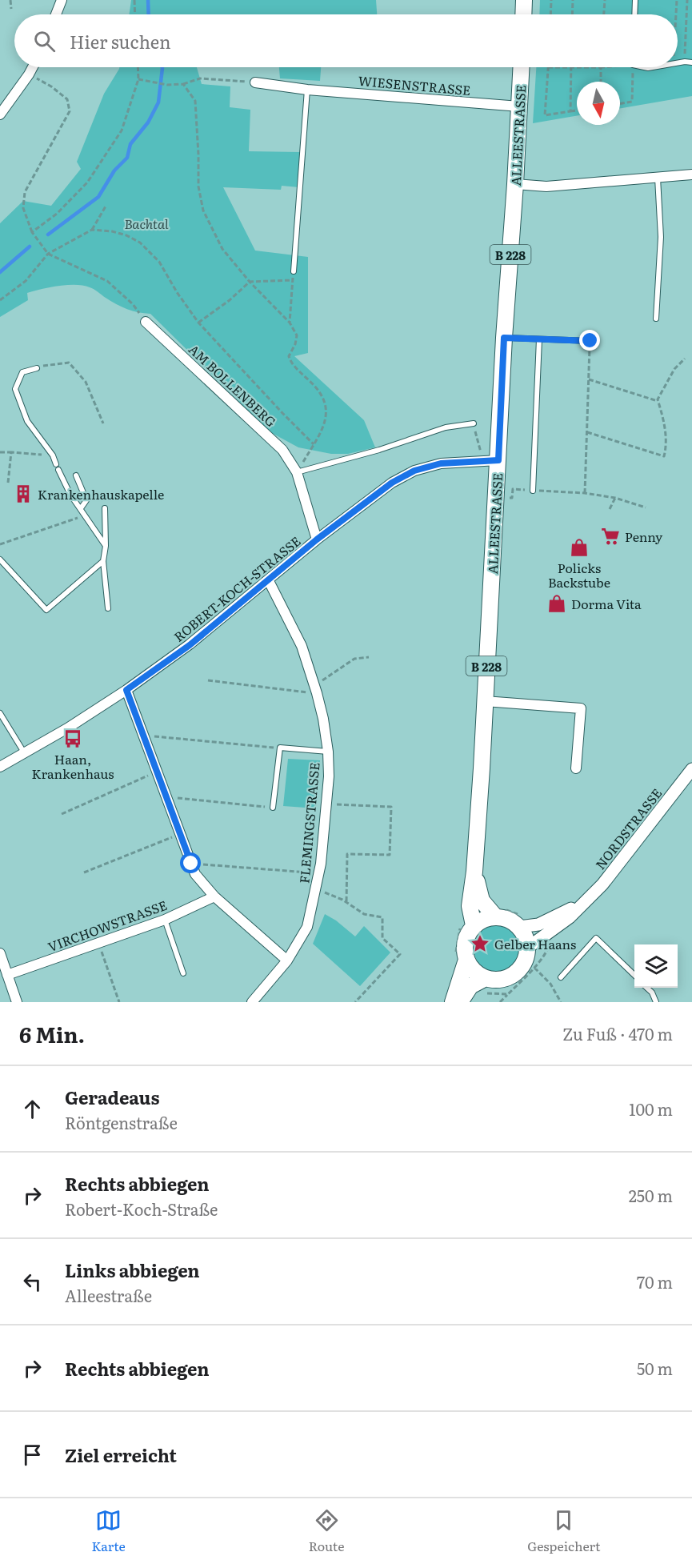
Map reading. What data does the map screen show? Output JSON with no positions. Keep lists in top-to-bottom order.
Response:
{
  "streets": {
    "main road": ["ALLEESTRASSE", "B 228"],
    "street": [
      "WIESENSTRASSE",
      "AM BOLLENBERG",
      "ROBERT-KOCH-STRASSE",
      "FLEMINGSTRASSE",
      "NORDSTRASSE",
      "VIRCHOWSTRASSE"
    ]
  },
  "crossings": [
    ["WIESENSTRASSE", "ALLEESTRASSE"],
    ["ALLEESTRASSE", "ROBERT-KOCH-STRASSE"],
    ["ALLEESTRASSE", "NORDSTRASSE"],
    ["AM BOLLENBERG", "ROBERT-KOCH-STRASSE"],
    ["ROBERT-KOCH-STRASSE", "FLEMINGSTRASSE"]
  ],
  "parks": ["Bachtal"],
  "places": {
    "building": ["Krankenhauskapelle"],
    "supermarket": ["Penny"],
    "shop": ["Policks Backstube", "Dorma Vita"],
    "bus stop": ["Haan, Krankenhaus"],
    "place": ["Gelber Haans"]
  },
  "north": "bottom",
  "page": {
    "search": "Hier suchen",
    "heading": ["6 Min.", "Zu Fuß · 470 m"],
    "list": [
      ["Geradeaus", "Röntgenstraße", "100 m"],
      ["Rechts abbiegen", "Robert-Koch-Straße", "250 m"],
      ["Links abbiegen", "Alleestraße", "70 m"],
      ["Rechts abbiegen", "50 m"],
      "Ziel erreicht"
    ],
    "nav": ["Karte", "Route", "Gespeichert"]
  }
}
